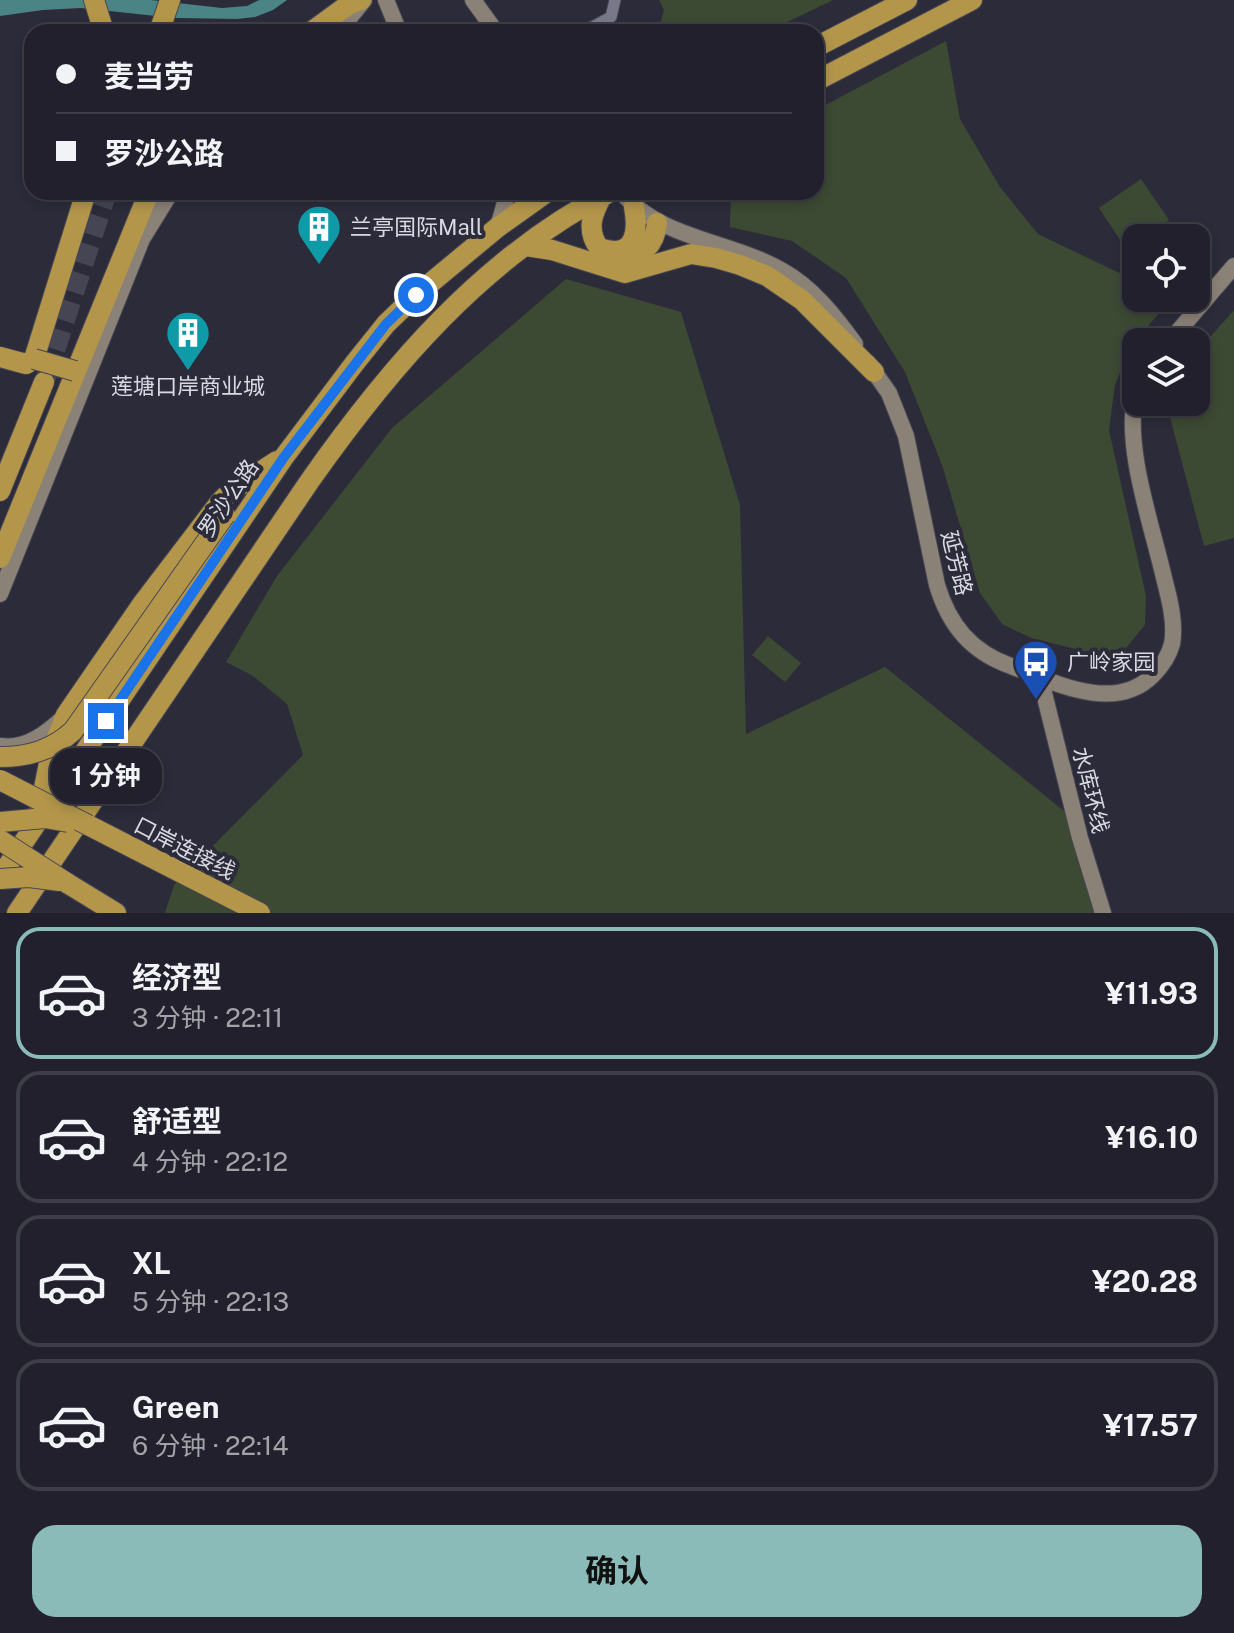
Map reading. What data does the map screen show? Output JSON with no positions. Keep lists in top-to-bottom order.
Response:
{
  "streets": {
    "highway": ["罗沙公路", "口岸连接线"],
    "main road": ["延芳路", "水库环线"]
  },
  "crossings": [
    ["延芳路", "水库环线"]
  ],
  "places": {
    "building": ["兰亭国际Mall", "莲塘口岸商业城"],
    "bus stop": ["广岭家园"]
  },
  "page": {
    "banner": ["麦当劳", "罗沙公路"],
    "bubble": "1 分钟",
    "list": [
      {
        "name": "经济型",
        "note": "3 分钟 · 22:11",
        "value": "¥11.93"
      },
      {
        "name": "舒适型",
        "note": "4 分钟 · 22:12",
        "value": "¥16.10"
      },
      {
        "name": "XL",
        "note": "5 分钟 · 22:13",
        "value": "¥20.28"
      },
      {
        "name": "Green",
        "note": "6 分钟 · 22:14",
        "value": "¥17.57"
      }
    ],
    "buttons": "确认"
  }
}
